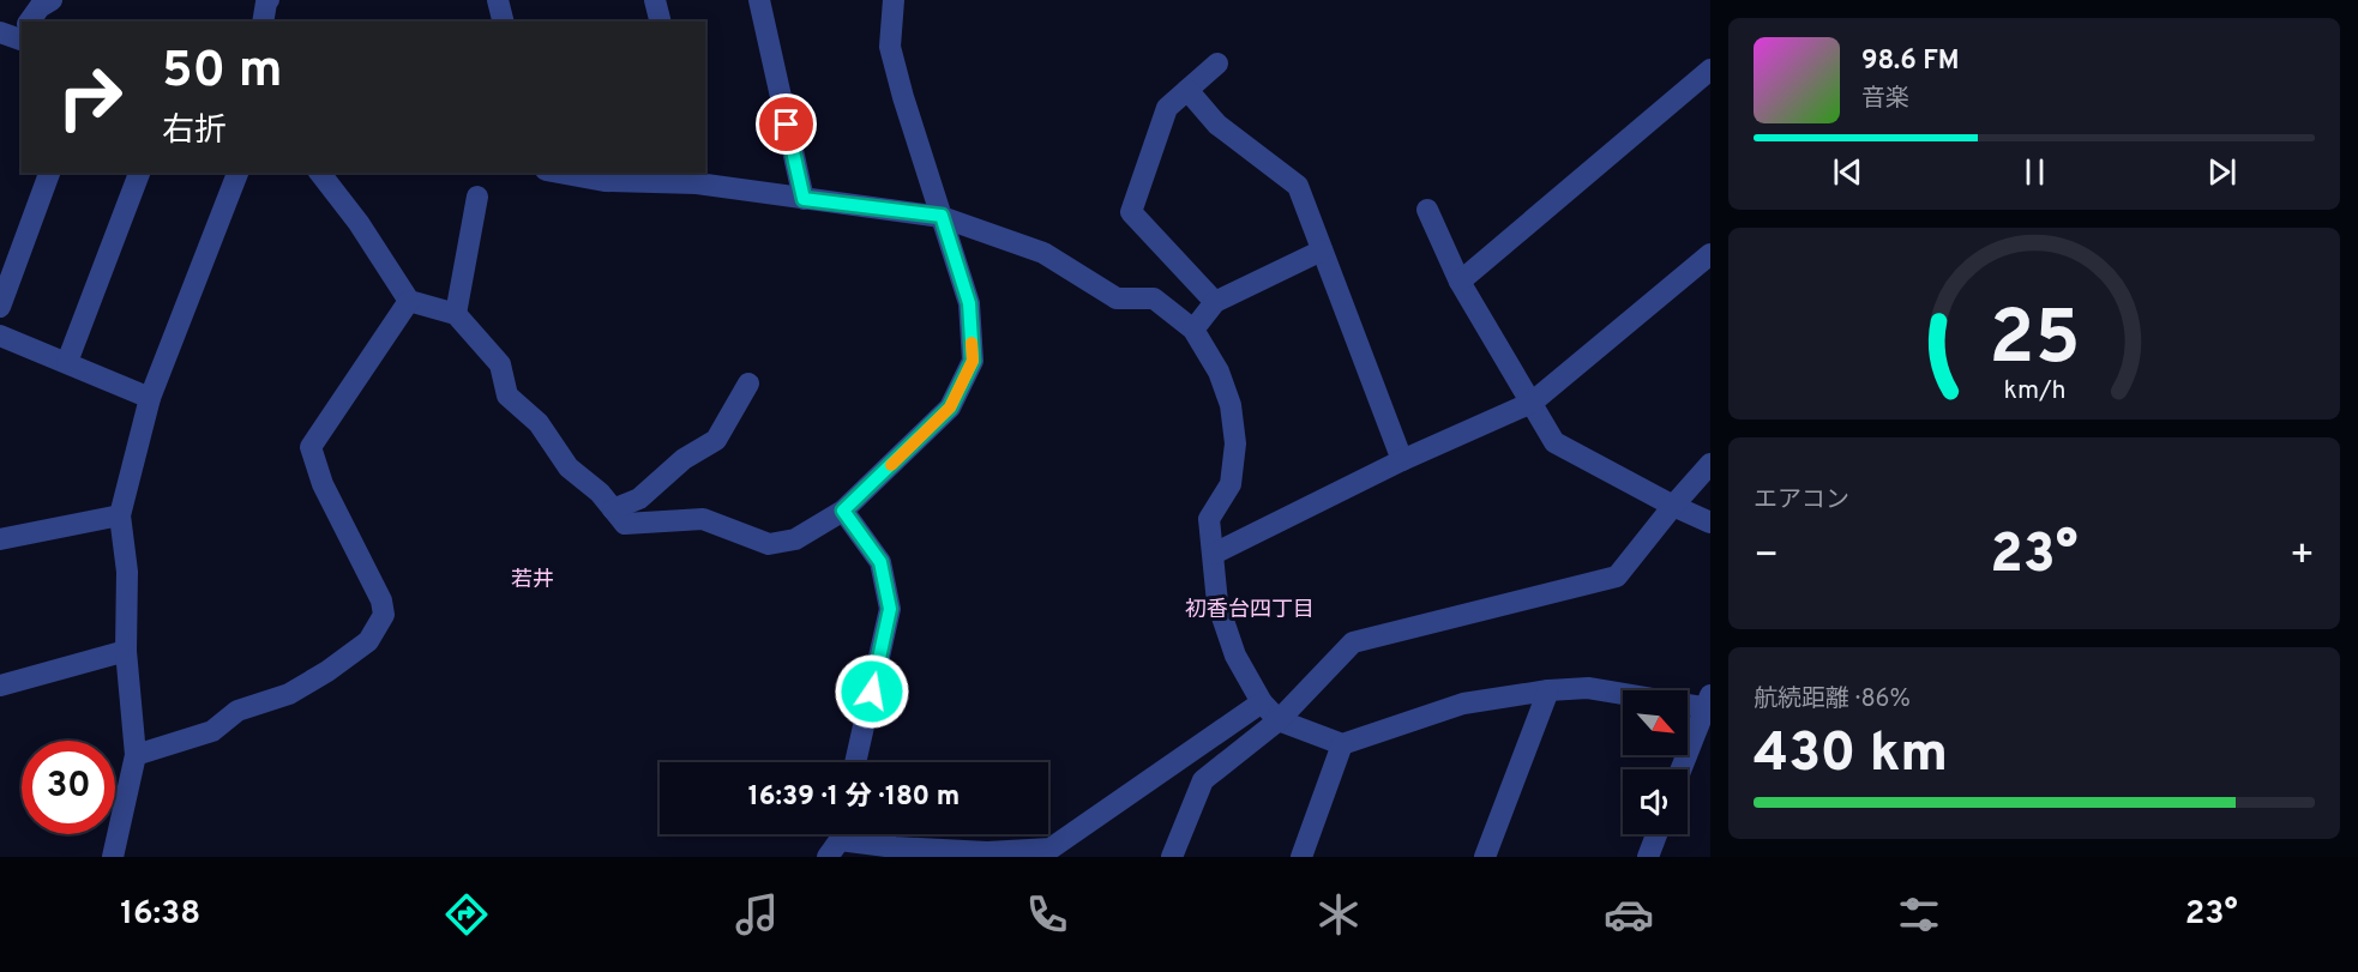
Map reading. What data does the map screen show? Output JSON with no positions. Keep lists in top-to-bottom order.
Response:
{
  "districts": ["若井", "初香台四丁目"],
  "north": "bottom right",
  "page": {
    "turn": ["50 m", "右折"],
    "song": ["98.6 FM", "音楽"],
    "tile": [
      "エアコン",
      ["航続距離 · 86%", "430 km"]
    ],
    "heat": ["−", "23°", "+"],
    "limit": "30",
    "trip": "16:39 · 1 分 · 180 m",
    "tabs": ["16:38", "23°"],
    "gauge": ["25", "km/h"]
  }
}
